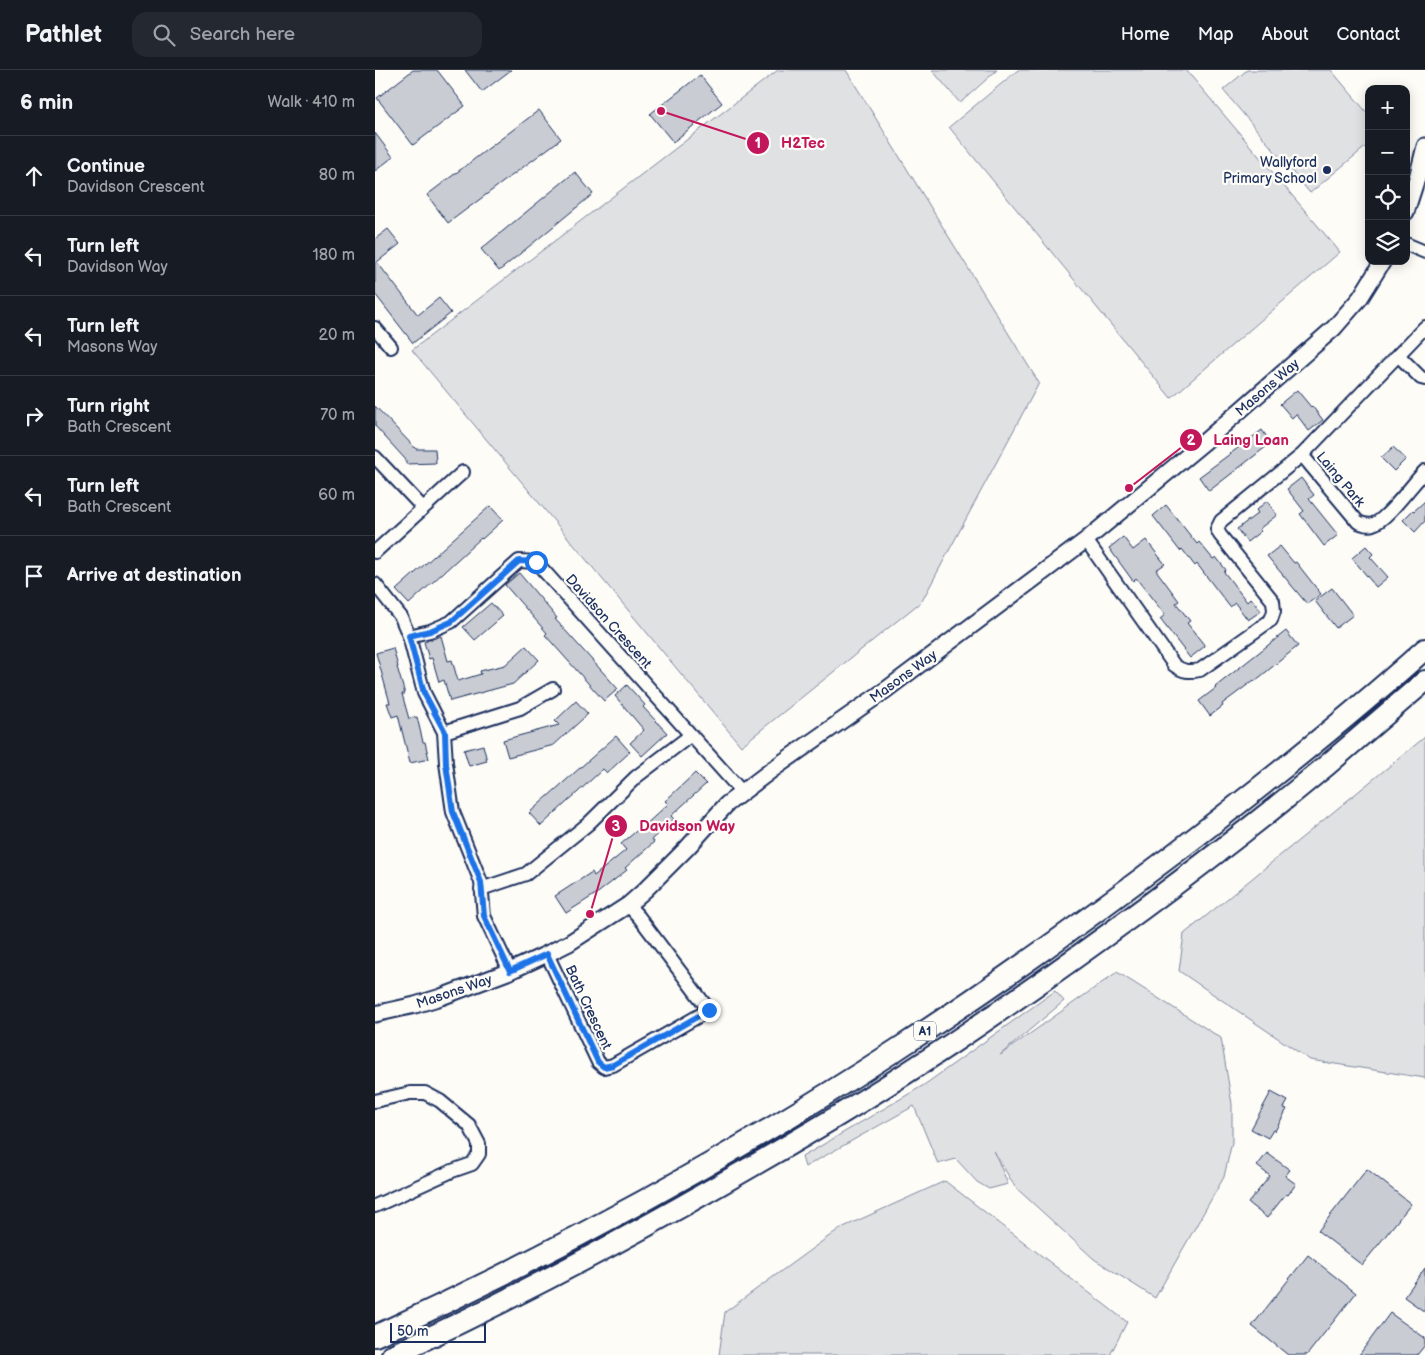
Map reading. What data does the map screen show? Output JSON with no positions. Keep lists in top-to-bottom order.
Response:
{
  "streets": {
    "highway": ["A1"],
    "street": [
      "Masons Way",
      "Laing Park",
      "Davidson Crescent",
      "Bath Crescent"
    ]
  },
  "crossings": [
    ["Masons Way", "Davidson Crescent"],
    ["Masons Way", "Bath Crescent"]
  ],
  "places": [
    "H2Tec",
    "Wallyford Primary School",
    "Laing Loan",
    "Davidson Way"
  ],
  "scale_bar": "50 m",
  "page": {
    "header": "Pathlet",
    "search": "Search here",
    "nav": [
      "Home",
      "Map",
      "About",
      "Contact"
    ],
    "heading": ["6 min", "Walk · 410 m"],
    "map_buttons": ["+", "−"],
    "list": [
      ["Continue", "Davidson Crescent", "80 m"],
      ["Turn left", "Davidson Way", "180 m"],
      ["Turn left", "Masons Way", "20 m"],
      ["Turn right", "Bath Crescent", "70 m"],
      ["Turn left", "Bath Crescent", "60 m"],
      "Arrive at destination"
    ],
    "scale": "50 m"
  }
}
